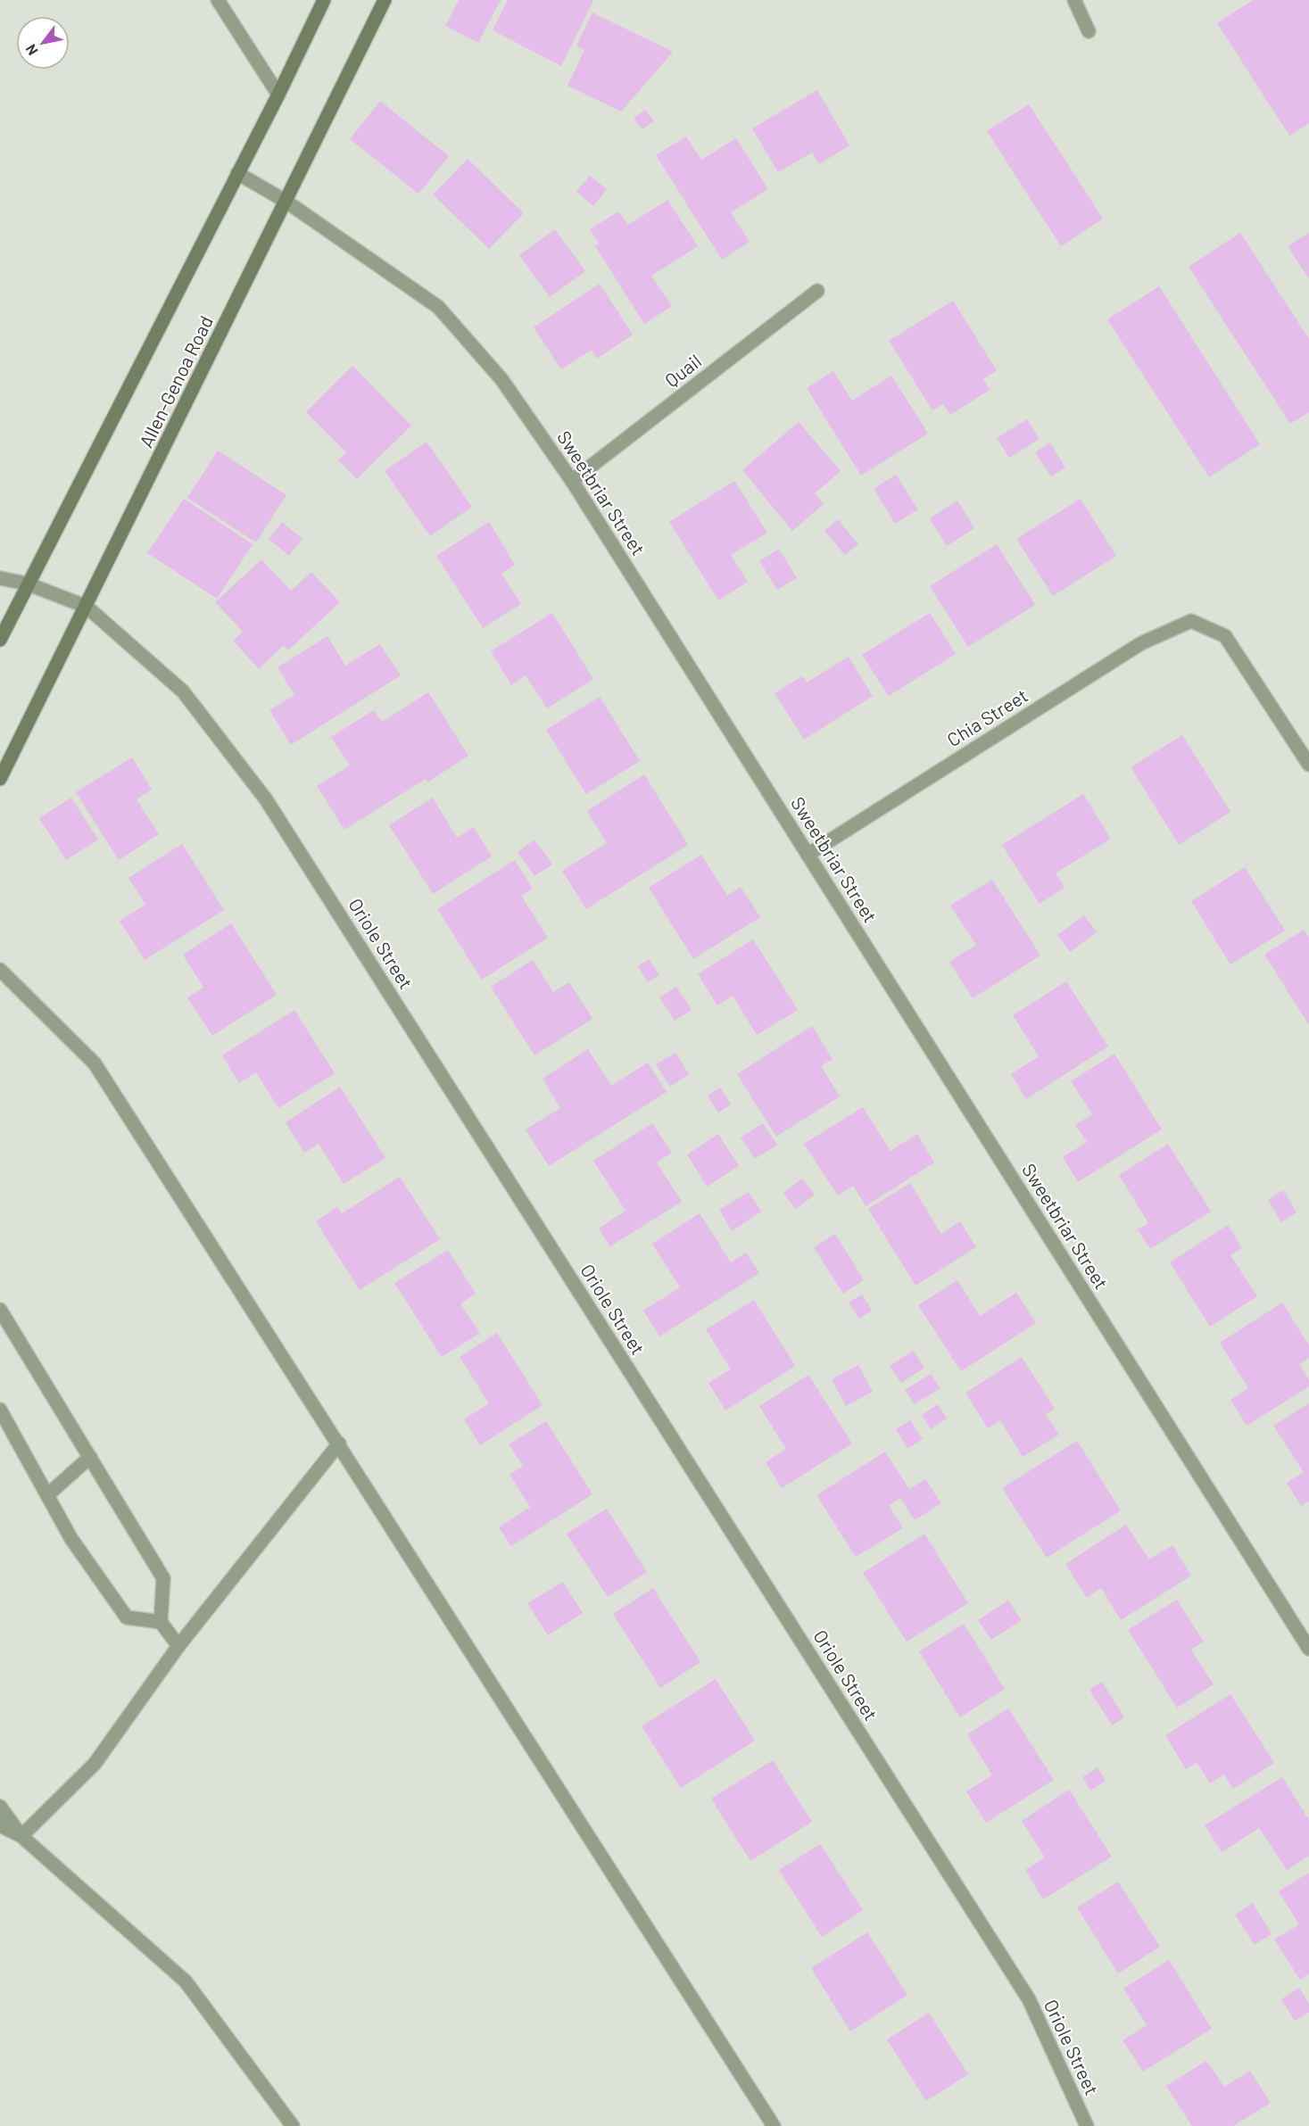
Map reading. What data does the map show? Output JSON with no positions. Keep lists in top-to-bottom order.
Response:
{
  "streets": {
    "main road": ["Allen-Genoa Road"],
    "street": [
      "Quail",
      "Sweetbriar Street",
      "Chia Street",
      "Oriole Street"
    ]
  },
  "crossings": [
    ["Quail", "Sweetbriar Street"],
    ["Allen-Genoa Road", "Sweetbriar Street"],
    ["Allen-Genoa Road", "Oriole Street"],
    ["Sweetbriar Street", "Chia Street"]
  ],
  "north": "bottom left"
}
